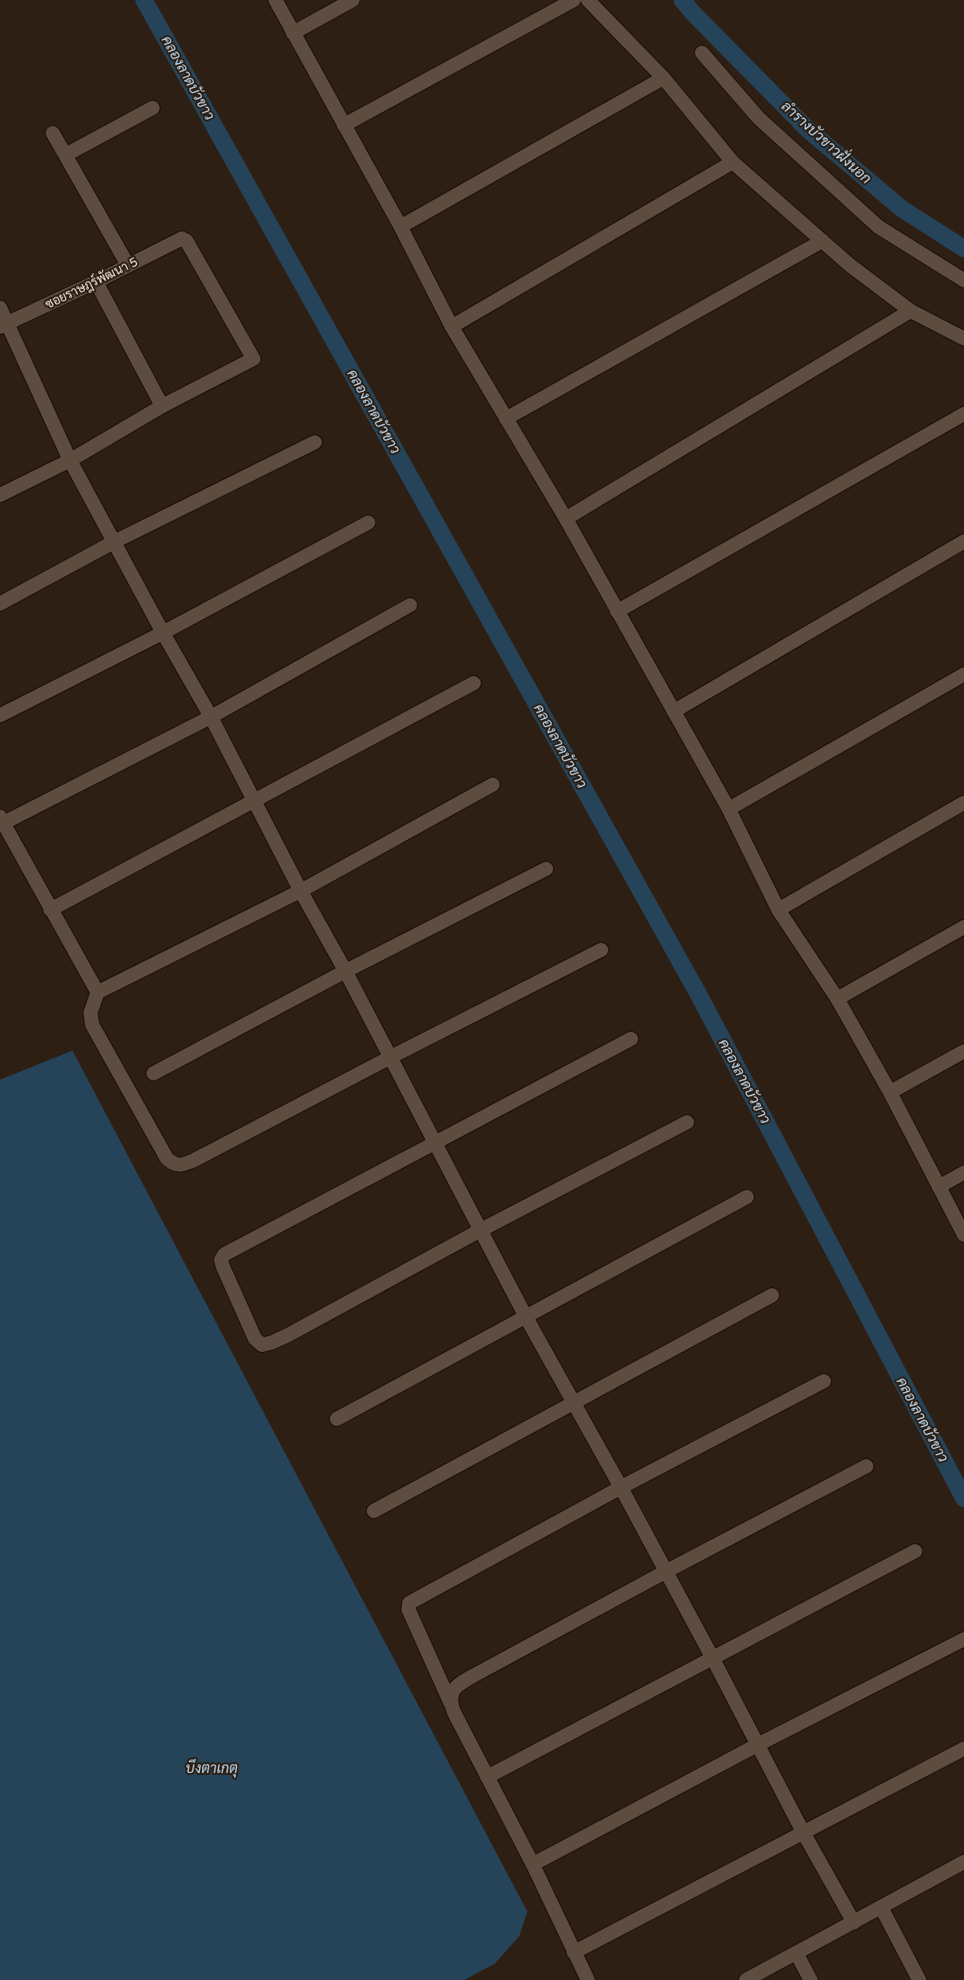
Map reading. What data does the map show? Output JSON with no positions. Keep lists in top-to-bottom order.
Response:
{
  "streets": {
    "street": ["ซอยราษฎร์พัฒนา 5"]
  },
  "water": ["คลองลาดบัวขาว", "ลำรางบัวขาวฝั่งนอก", "บึงตาเกตุ"]
}
